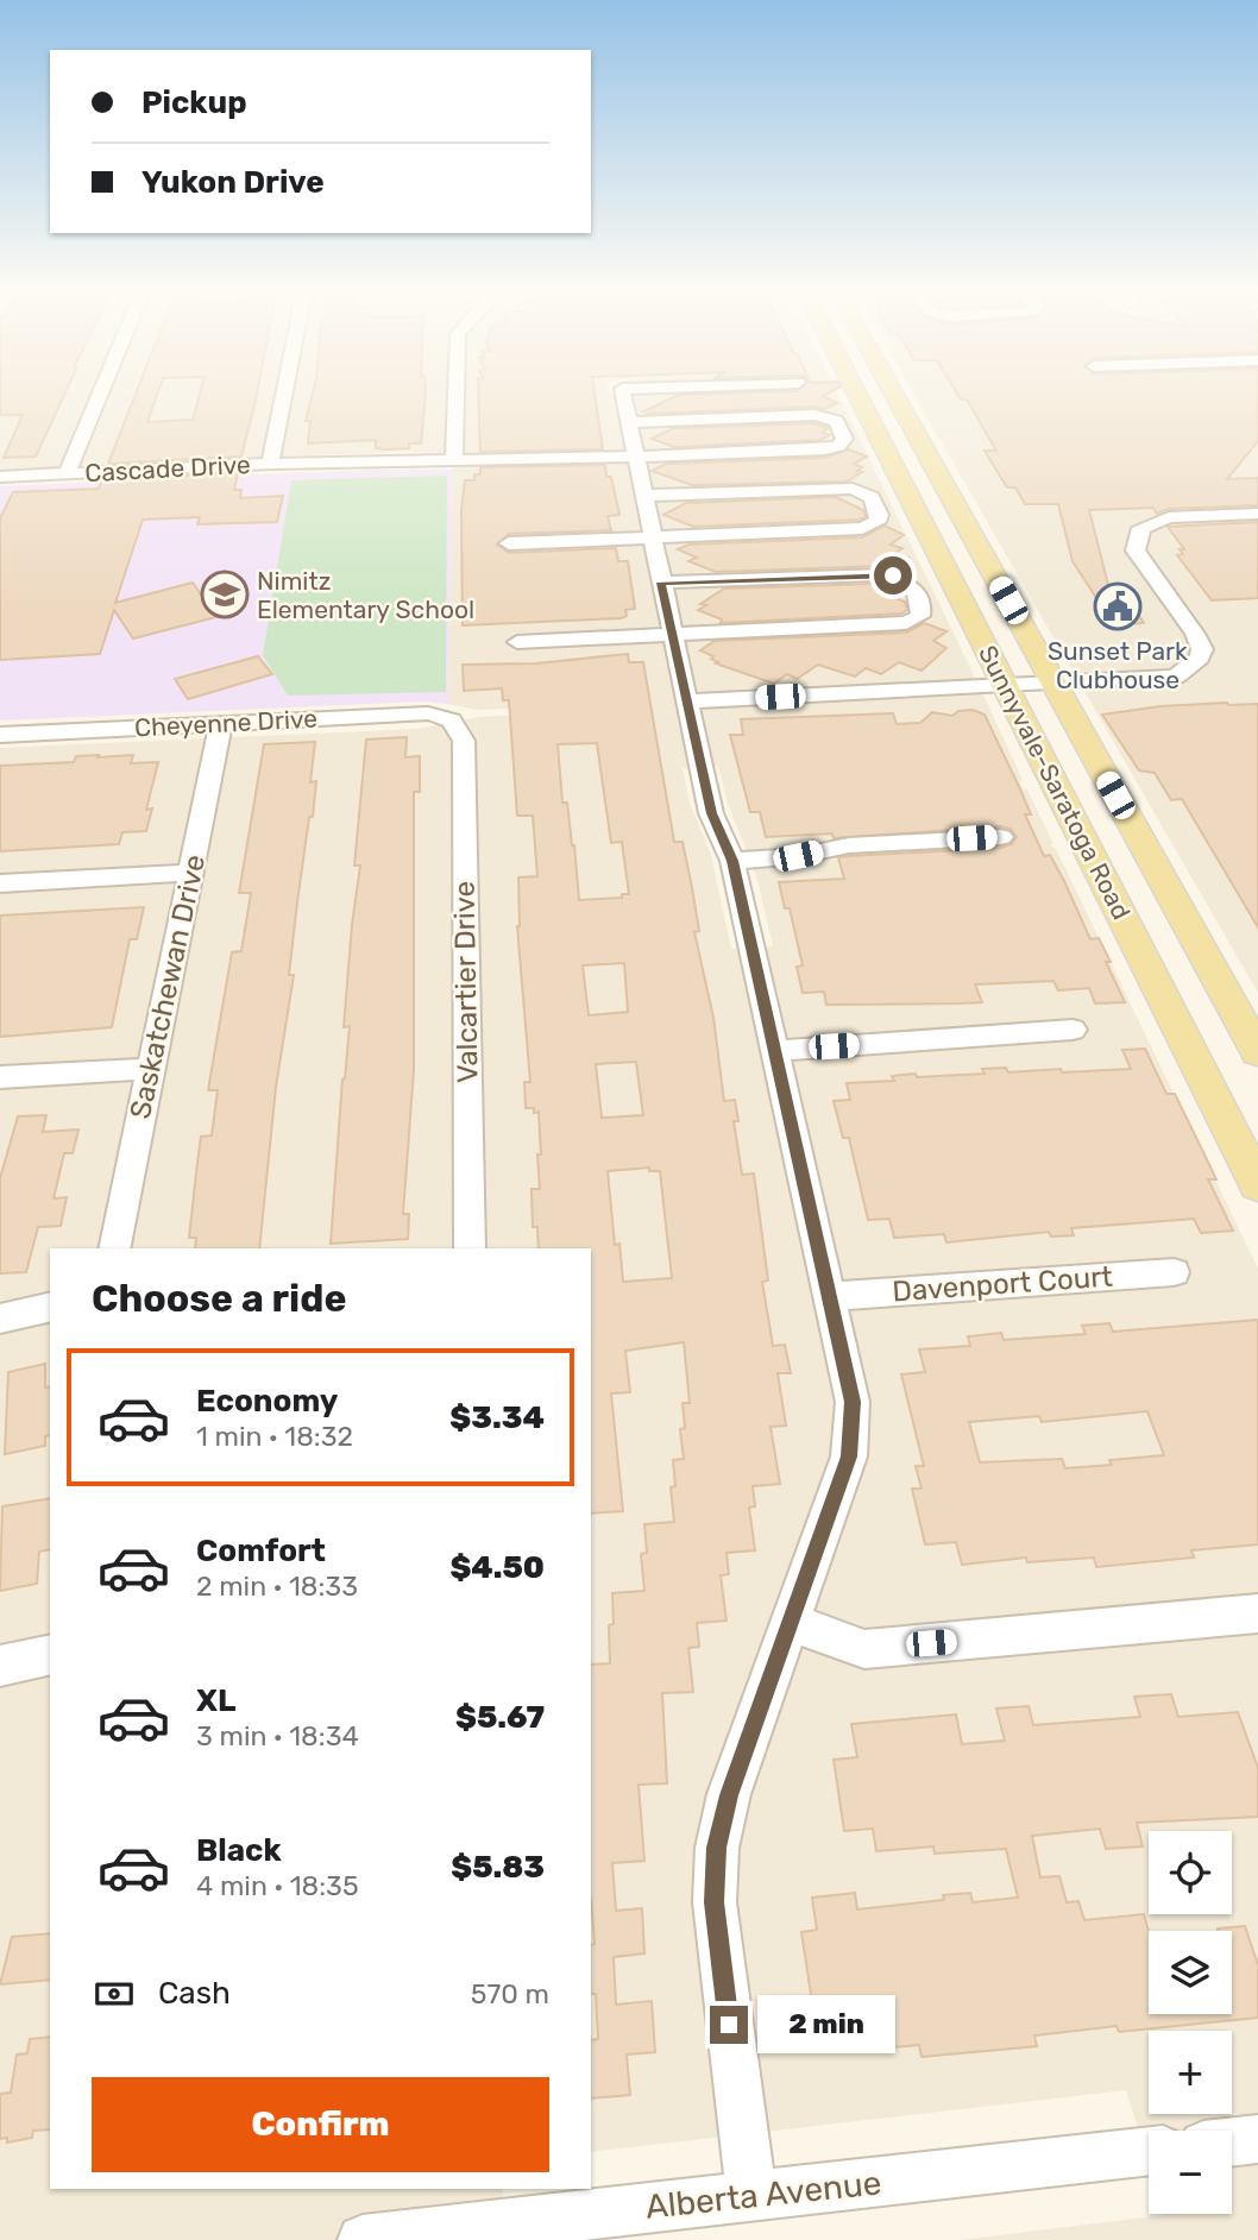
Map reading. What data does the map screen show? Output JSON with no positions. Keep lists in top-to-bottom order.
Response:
{
  "streets": {
    "main road": ["Sunnyvale-Saratoga Road"],
    "street": [
      "Cascade Drive",
      "Cheyenne Drive",
      "Valcartier Drive",
      "Saskatchewan Drive",
      "Davenport Court",
      "Alberta Avenue"
    ]
  },
  "crossings": [
    ["Cheyenne Drive", "Valcartier Drive"],
    ["Cheyenne Drive", "Saskatchewan Drive"]
  ],
  "places": {
    "school or university": ["Nimitz Elementary School"],
    "public building": ["Sunset Park Clubhouse"]
  },
  "page": {
    "banner": ["Pickup", "Yukon Drive"],
    "heading": "Choose a ride",
    "list": [
      {
        "name": "Economy",
        "note": "1 min · 18:32",
        "value": "$3.34"
      },
      {
        "name": "Comfort",
        "note": "2 min · 18:33",
        "value": "$4.50"
      },
      {
        "name": "XL",
        "note": "3 min · 18:34",
        "value": "$5.67"
      },
      {
        "name": "Black",
        "note": "4 min · 18:35",
        "value": "$5.83"
      }
    ],
    "map_buttons": ["+", "−"],
    "pay": ["Cash", "570 m"],
    "bubble": "2 min",
    "buttons": "Confirm"
  }
}
